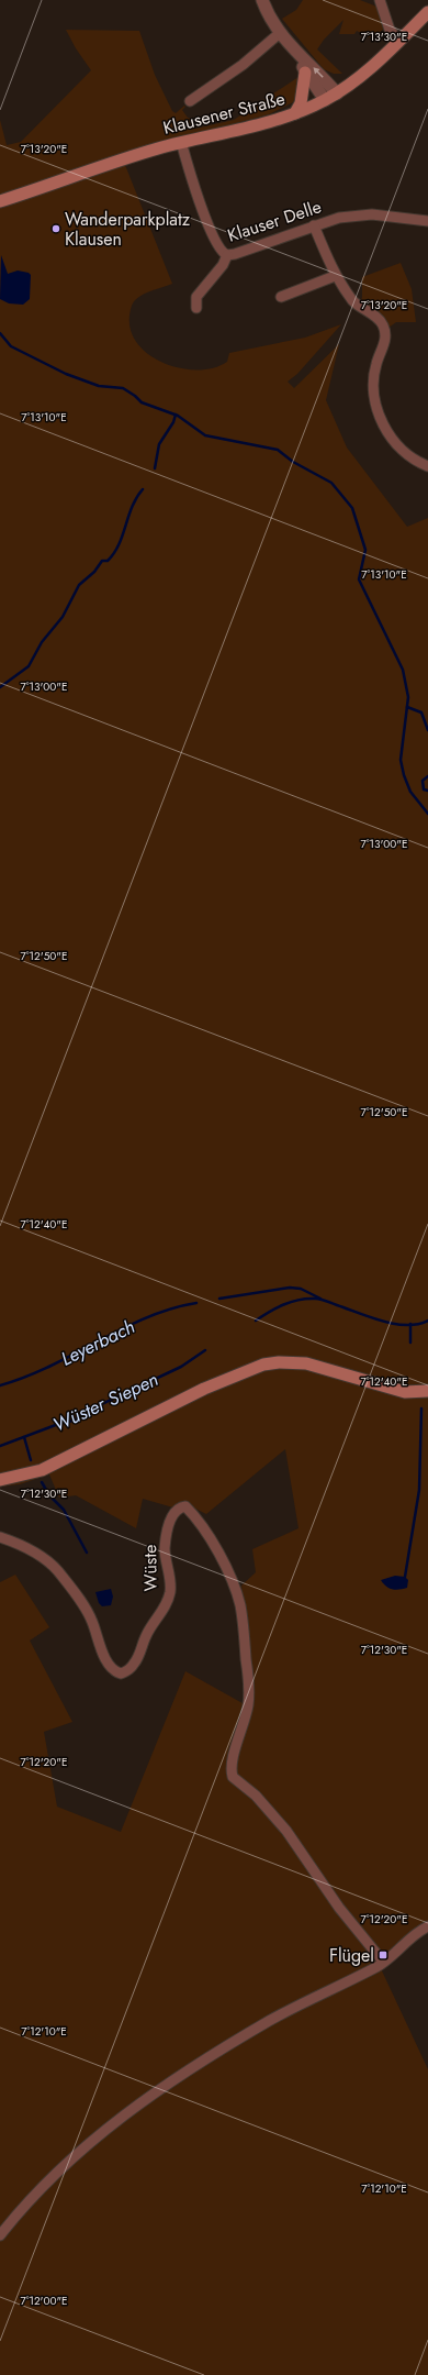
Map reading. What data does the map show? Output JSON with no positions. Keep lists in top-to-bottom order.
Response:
{
  "streets": {
    "main road": ["Klausener Straße"],
    "street": ["Klauser Delle", "Wüste"]
  },
  "crossings": [
    ["Klausener Straße", "Klauser Delle"]
  ],
  "water": ["Leyerbach", "Wüster Siepen"],
  "places": {
    "other": ["Wanderparkplatz Klausen"],
    "transit": ["Flügel"]
  },
  "coordinates": [
    "7°13'30\"E",
    "7°13'20\"E",
    "7°13'10\"E",
    "7°13'00\"E",
    "7°12'50\"E",
    "7°12'40\"E",
    "7°12'30\"E",
    "7°12'20\"E",
    "7°12'10\"E",
    "7°12'00\"E"
  ]
}
